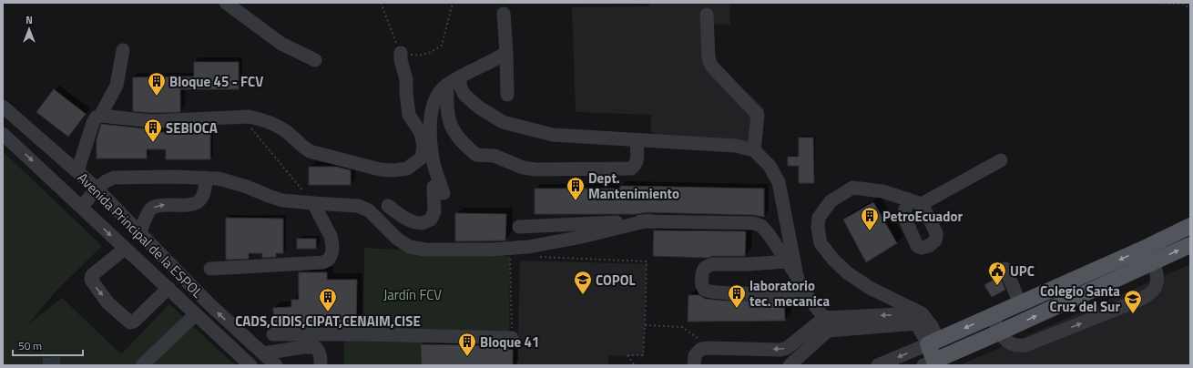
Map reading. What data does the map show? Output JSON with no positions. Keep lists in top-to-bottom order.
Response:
{
  "streets": {
    "street": ["Avenida Principal de la ESPOL"]
  },
  "parks": ["Jardín FCV"],
  "places": {
    "building": [
      "Bloque 45 - FCV",
      "SEBIOCA",
      "Dept. Mantenimiento",
      "PetroEcuador",
      "laboratorio tec. mecanica",
      "CADS,CIDIS,CIPAT,CENAIM,CISE",
      "Bloque 41"
    ],
    "public building": ["UPC"],
    "school or university": ["COPOL", "Colegio Santa Cruz del Sur"]
  },
  "scale_bar": "50 m",
  "north": "top"
}
